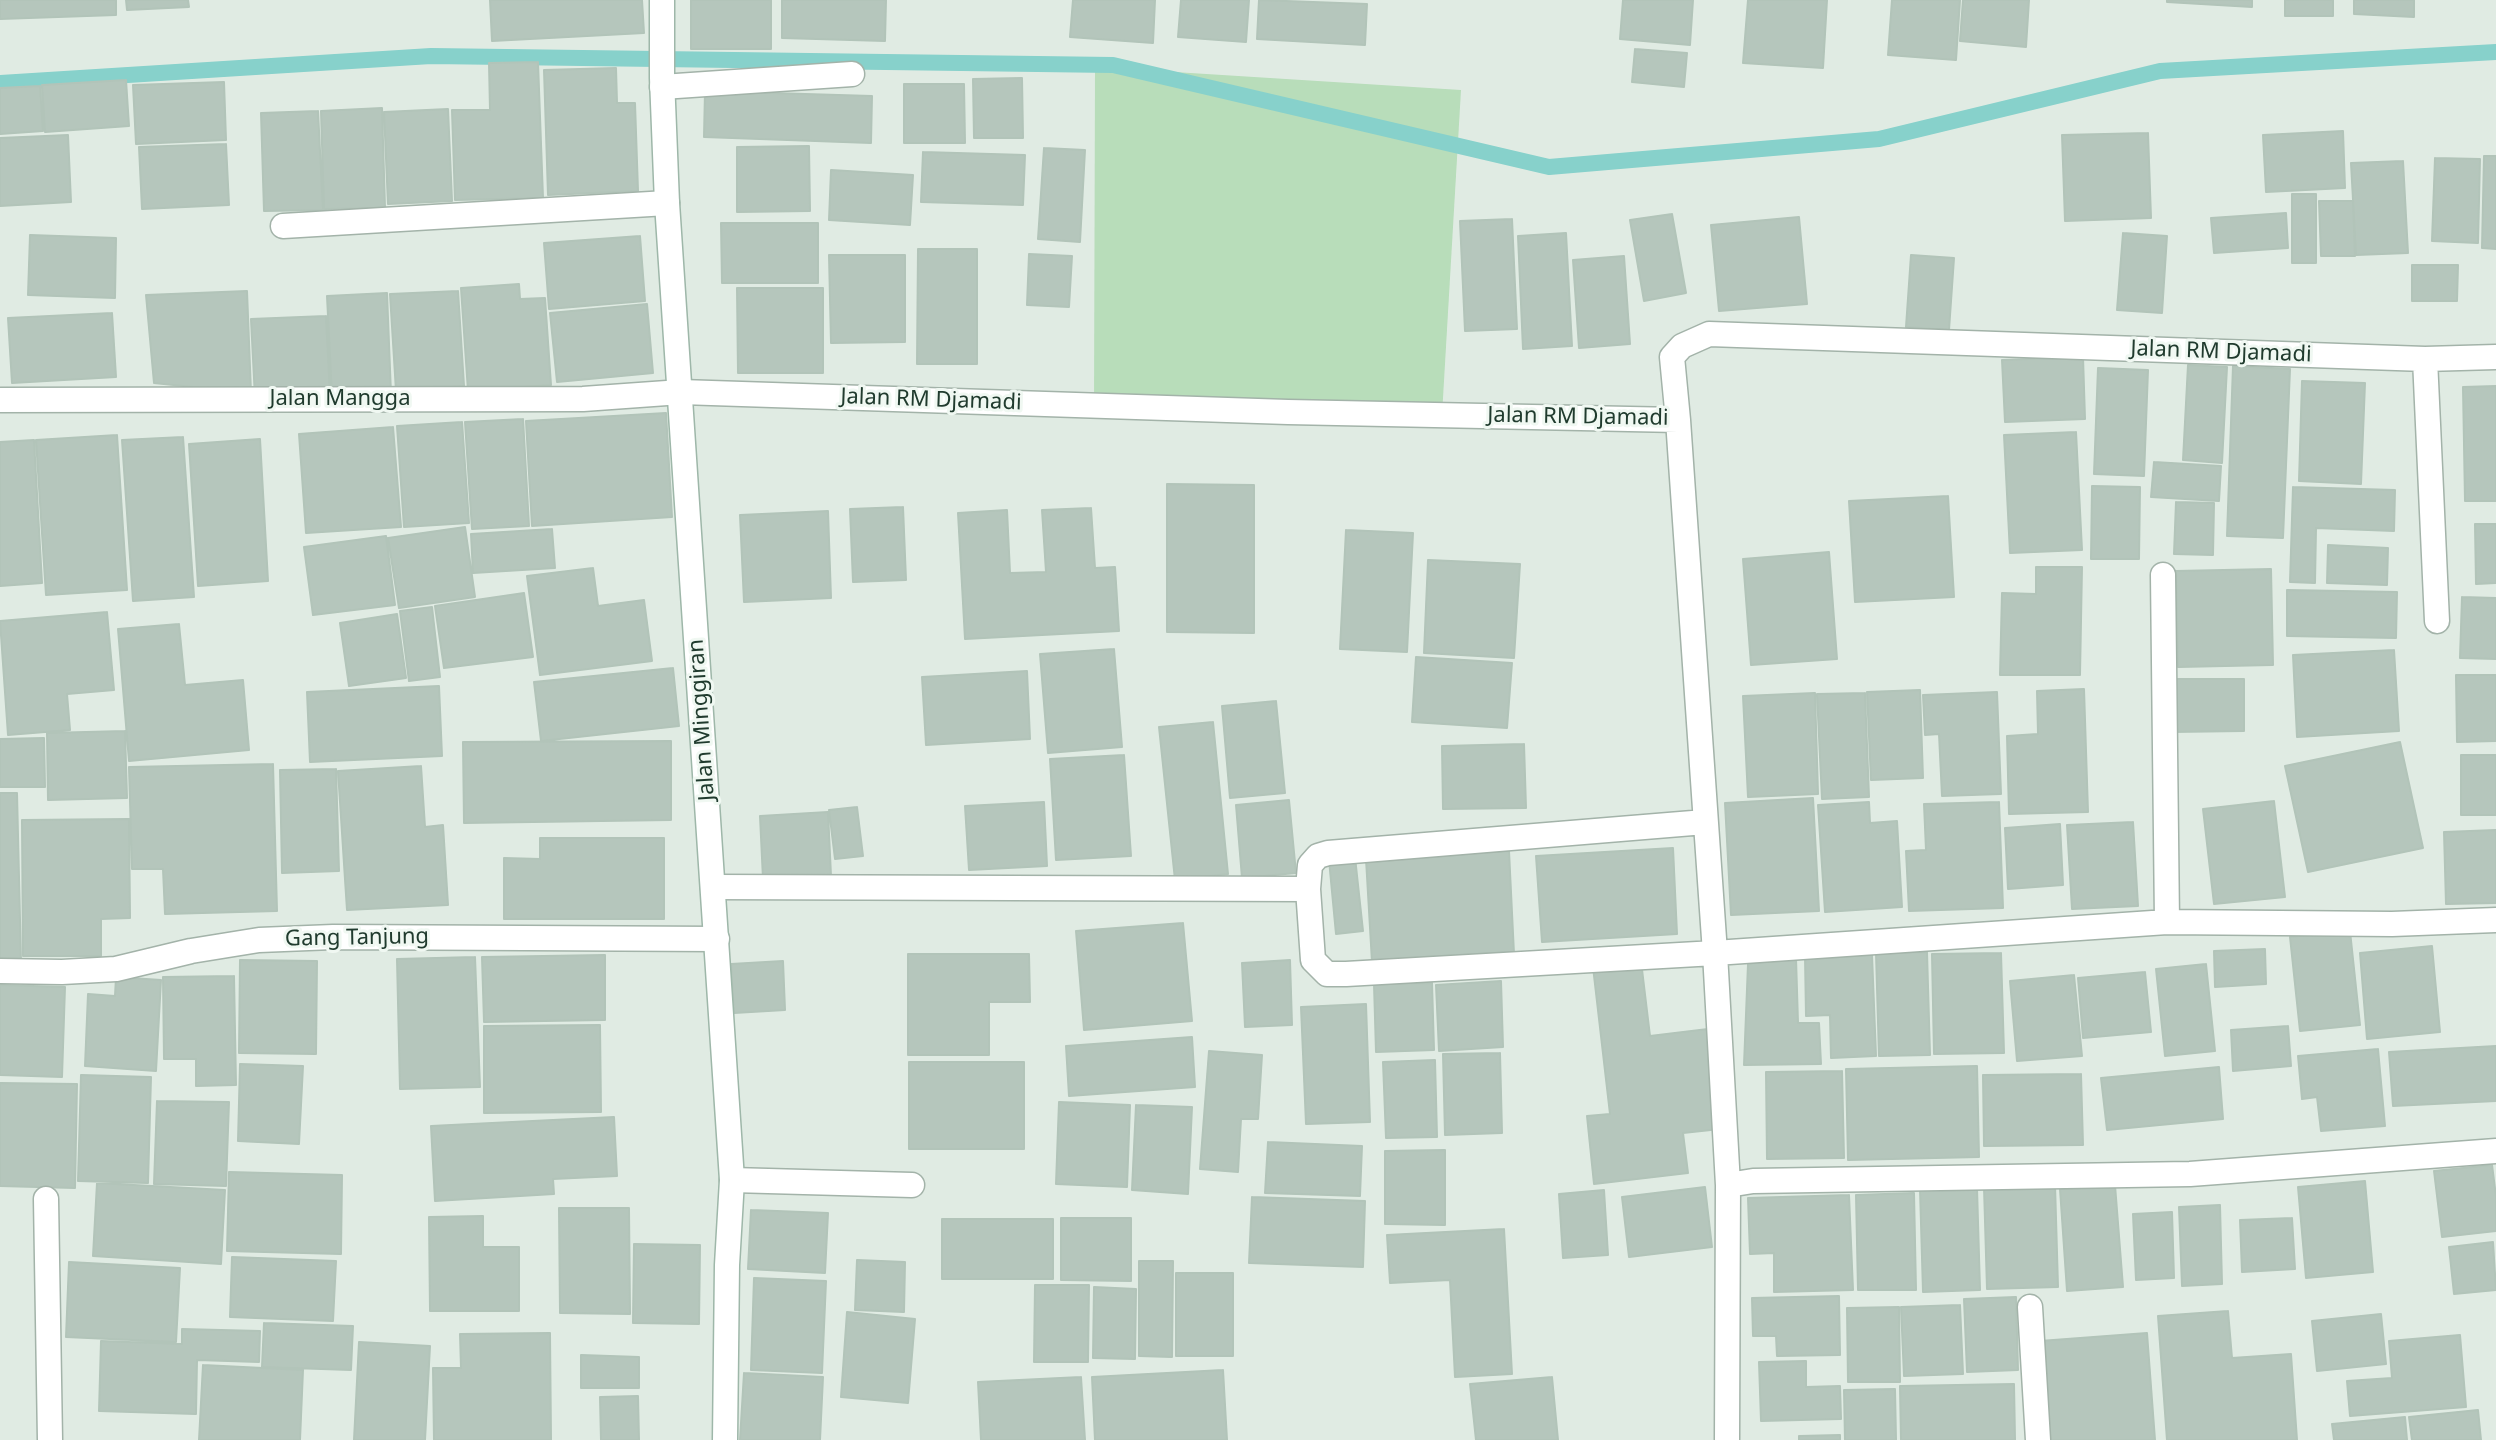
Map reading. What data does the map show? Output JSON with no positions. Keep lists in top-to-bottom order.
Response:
{
  "streets": {
    "street": [
      "Jalan RM Djamadi",
      "Jalan Mangga",
      "Jalan Minggiran",
      "Gang Tanjung"
    ]
  },
  "crossings": [
    ["Jalan RM Djamadi", "Jalan Mangga"],
    ["Jalan RM Djamadi", "Jalan Minggiran"],
    ["Jalan Mangga", "Jalan Minggiran"],
    ["Jalan Minggiran", "Gang Tanjung"]
  ]
}
